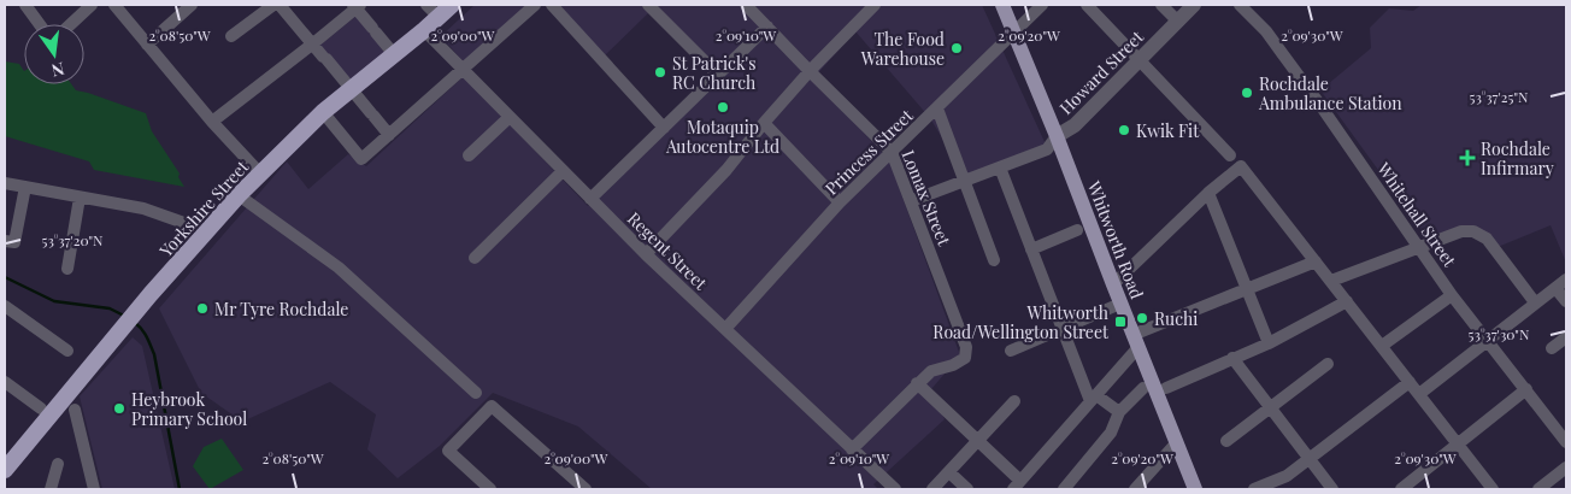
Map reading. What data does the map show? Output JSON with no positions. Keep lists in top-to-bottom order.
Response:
{
  "streets": {
    "highway": ["Yorkshire Street"],
    "main road": ["Whitworth Road"],
    "street": [
      "Howard Street",
      "Princess Street",
      "Lomax Street",
      "Whitehall Street",
      "Regent Street"
    ]
  },
  "crossings": [
    ["Howard Street", "Whitworth Road"],
    ["Princess Street", "Lomax Street"],
    ["Princess Street", "Whitworth Road"],
    ["Princess Street", "Regent Street"],
    ["Yorkshire Street", "Regent Street"]
  ],
  "places": {
    "other": [
      "The Food Warehouse",
      "St Patrick's RC Church",
      "Rochdale Ambulance Station",
      "Motaquip Autocentre Ltd",
      "Kwik Fit",
      "Mr Tyre Rochdale",
      "Ruchi",
      "Heybrook Primary School"
    ],
    "health": ["Rochdale Infirmary"],
    "transit": ["Whitworth Road/Wellington Street"]
  },
  "north": "bottom",
  "coordinates": [
    "2°08'50\"W",
    "2°09'00\"W",
    "2°09'10\"W",
    "2°09'20\"W",
    "2°09'30\"W",
    "53°37'25\"N",
    "53°37'20\"N",
    "53°37'30\"N"
  ]
}
